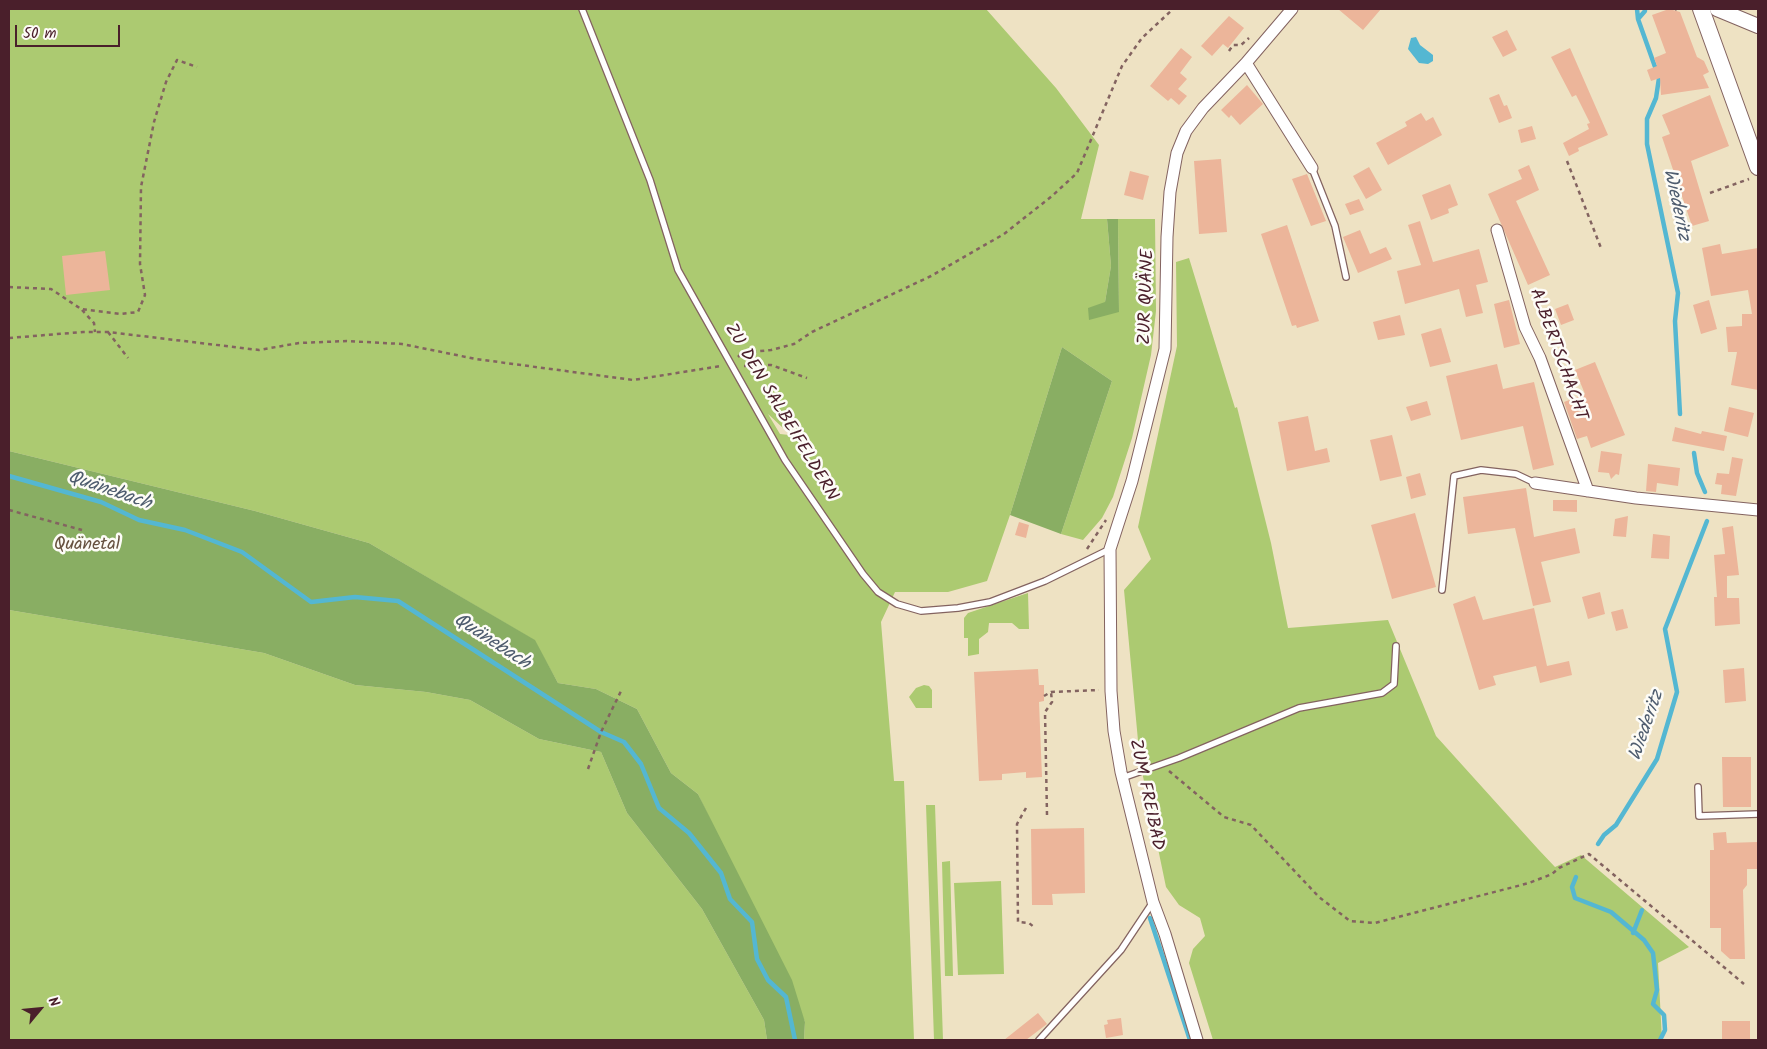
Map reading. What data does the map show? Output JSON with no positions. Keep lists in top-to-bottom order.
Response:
{
  "streets": {
    "street": ["ZUR QUÄNE", "ALBERTSCHACHT", "ZUM FREIBAD"],
    "lane": ["ZU DEN SALBEIFELDERN"]
  },
  "crossings": [
    ["ZUR QUÄNE", "ZU DEN SALBEIFELDERN"],
    ["ZUR QUÄNE", "ZUM FREIBAD"],
    ["ZU DEN SALBEIFELDERN", "ZUM FREIBAD"]
  ],
  "water": ["Wiederitz", "Quänebach"],
  "parks": ["Quänetal"],
  "scale_bar": "50 m",
  "north": "top right"
}
